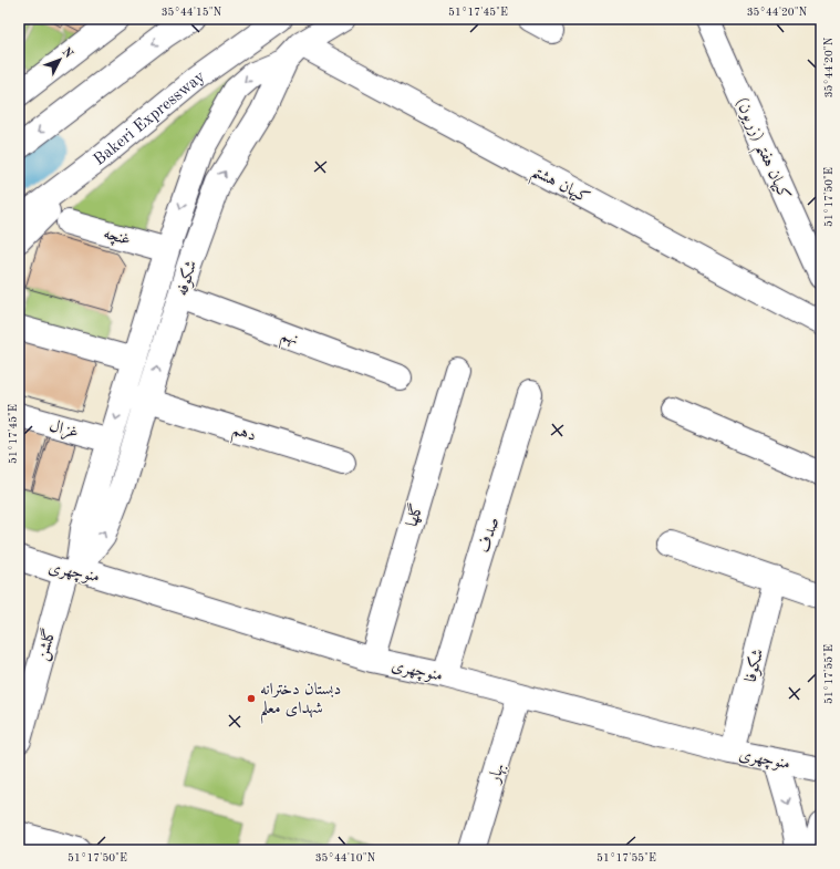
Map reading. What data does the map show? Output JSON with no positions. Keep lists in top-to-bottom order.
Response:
{
  "streets": {
    "main road": [
      "Bakeri Expressway",
      "کیهان هفتم (زریون)",
      "کیهان هشتم",
      "غنچه",
      "شکوفه",
      "نهم",
      "غزال",
      "دهم",
      "گلها",
      "صدف",
      "منوچهری",
      "گلشن",
      "شکوفا",
      "بهار"
    ]
  },
  "crossings": [
    ["کیهان هشتم", "شکوفه"],
    ["شکوفه", "نهم"],
    ["شکوفه", "دهم"],
    ["شکوفه", "منوچهری"],
    ["شکوفه", "گلشن"],
    ["گلها", "منوچهری"],
    ["صدف", "منوچهری"],
    ["منوچهری", "گلشن"],
    ["منوچهری", "شکوفا"],
    ["منوچهری", "بهار"]
  ],
  "places": ["دبستان دخترانه شهدای معلم"],
  "north": "top right",
  "coordinates": [
    "35°44'15\"N",
    "51°17'45\"E",
    "35°44'20\"N",
    "51°17'50\"E",
    "51°17'55\"E",
    "35°44'10\"N"
  ]
}
